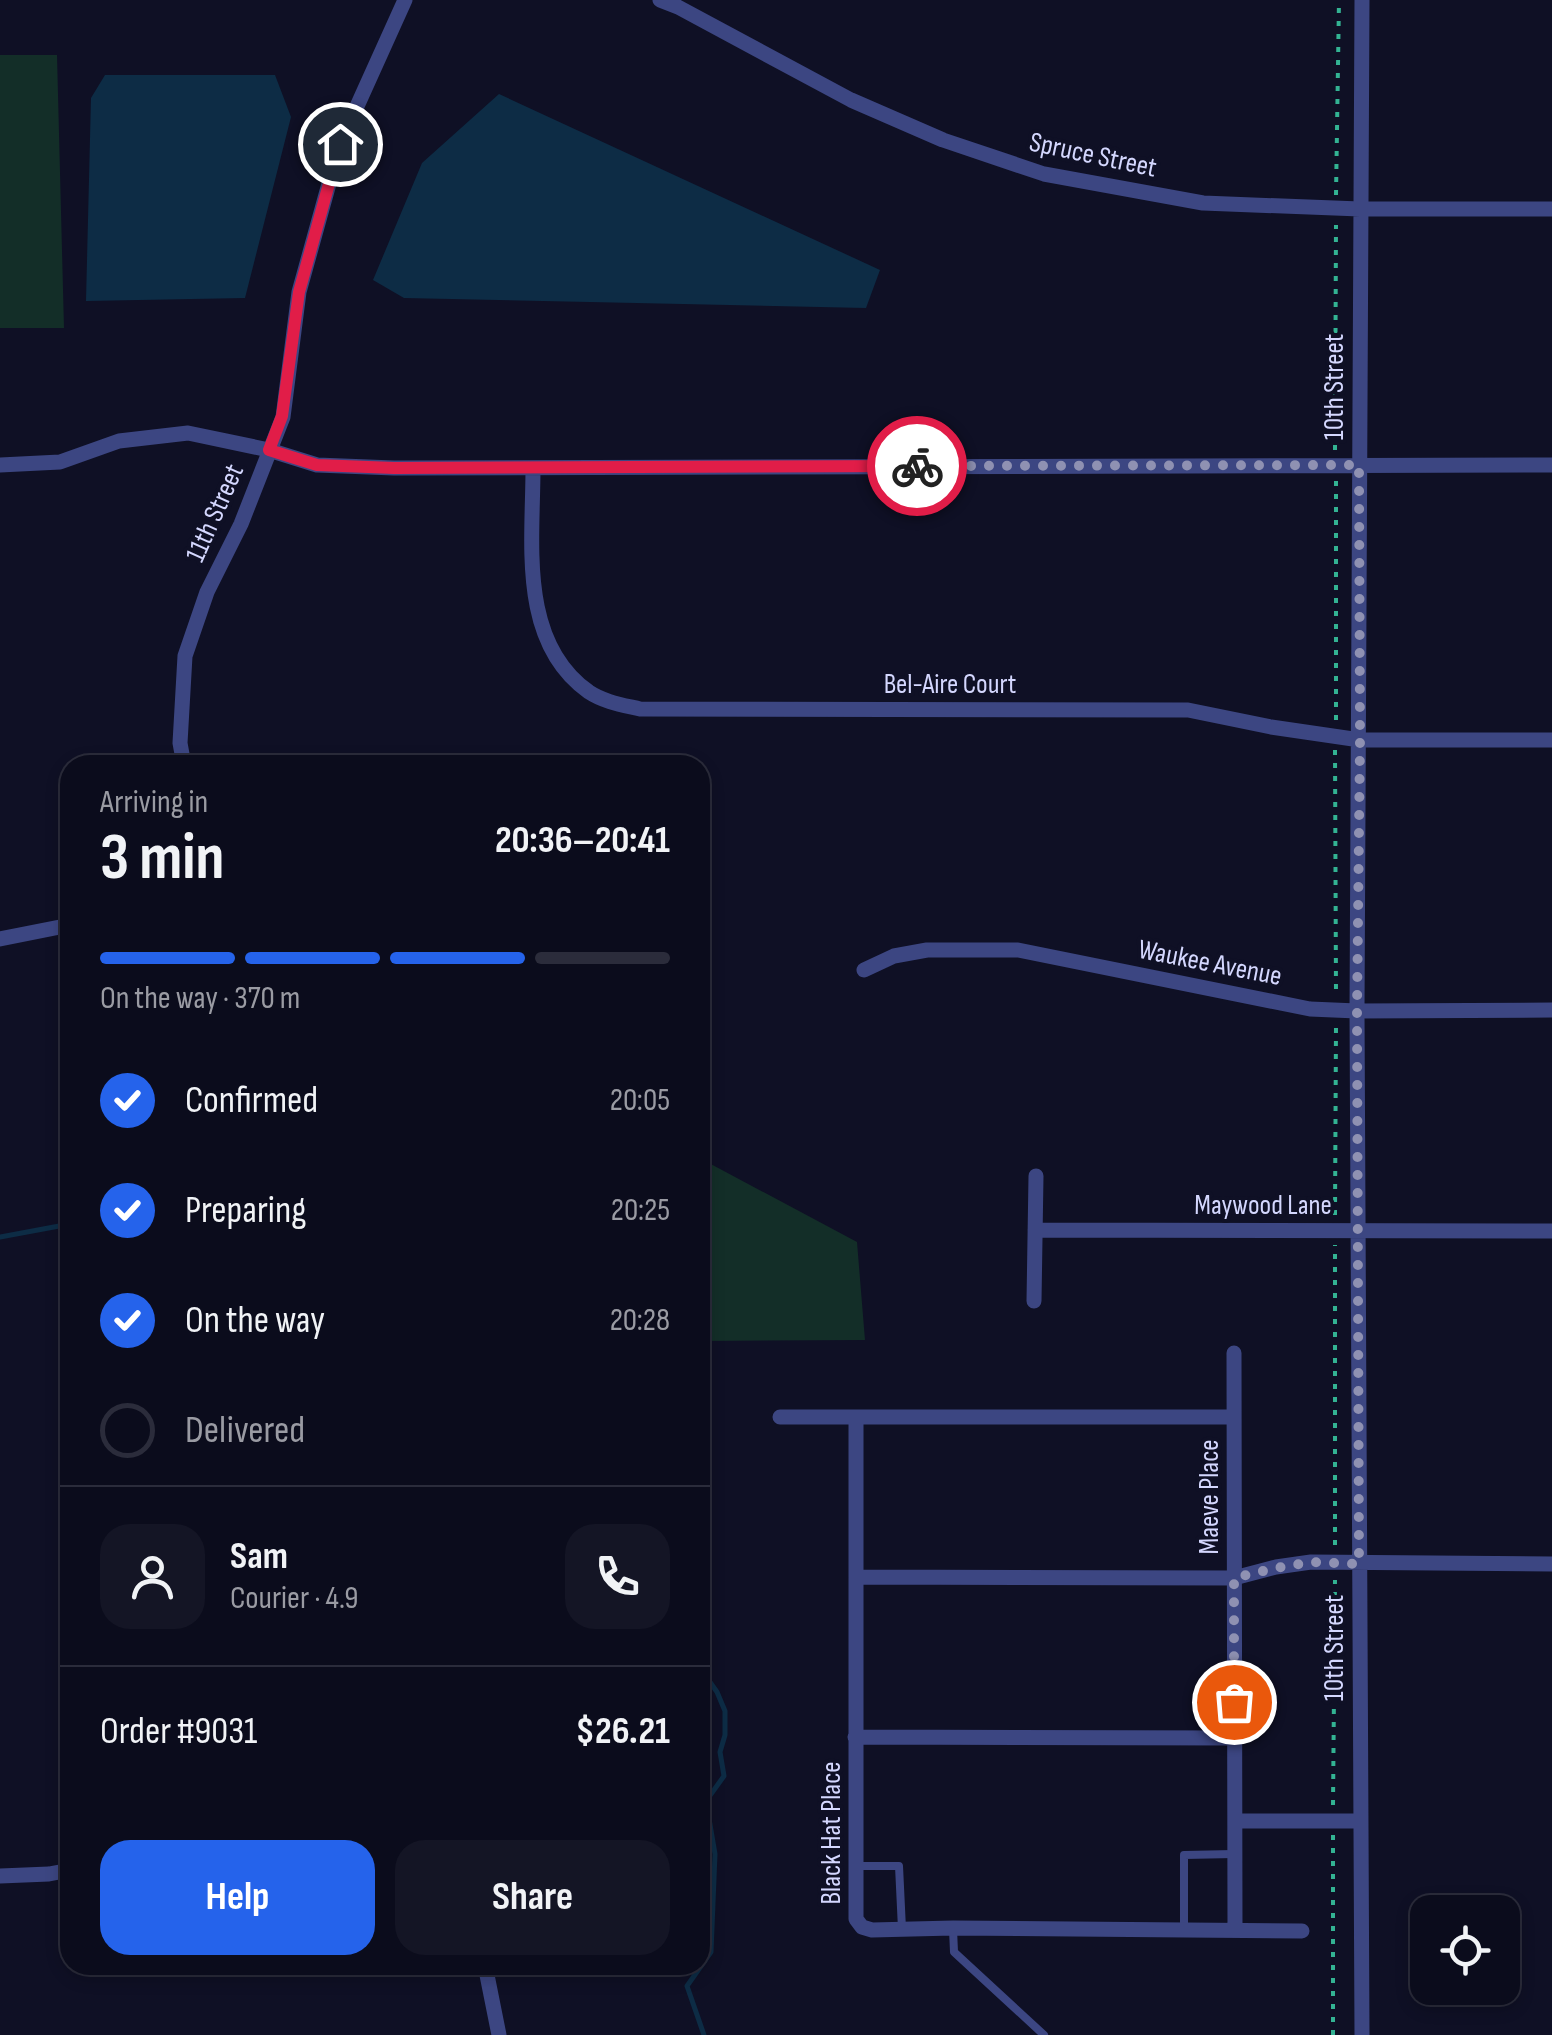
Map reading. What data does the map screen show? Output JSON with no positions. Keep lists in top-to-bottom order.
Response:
{
  "streets": {
    "street": [
      "Spruce Street",
      "10th Street",
      "11th Street",
      "Bel-Aire Court",
      "Waukee Avenue",
      "Maywood Lane",
      "Maeve Place",
      "Black Hat Place"
    ]
  },
  "crossings": [
    ["Spruce Street", "10th Street"],
    ["10th Street", "Bel-Aire Court"],
    ["10th Street", "Waukee Avenue"],
    ["10th Street", "Maywood Lane"],
    ["Maeve Place", "Black Hat Place"]
  ],
  "page": {
    "heading": ["3 min", "Arriving in", "20:36–20:41"],
    "panel": [
      "Sam",
      "Courier · 4.9",
      "Order #9031",
      "$26.21"
    ],
    "bar": "On the way · 370 m",
    "list": [
      ["Confirmed", "20:05"],
      ["Preparing", "20:25"],
      ["On the way", "20:28"],
      "Delivered"
    ],
    "buttons": ["Help", "Share"]
  }
}
